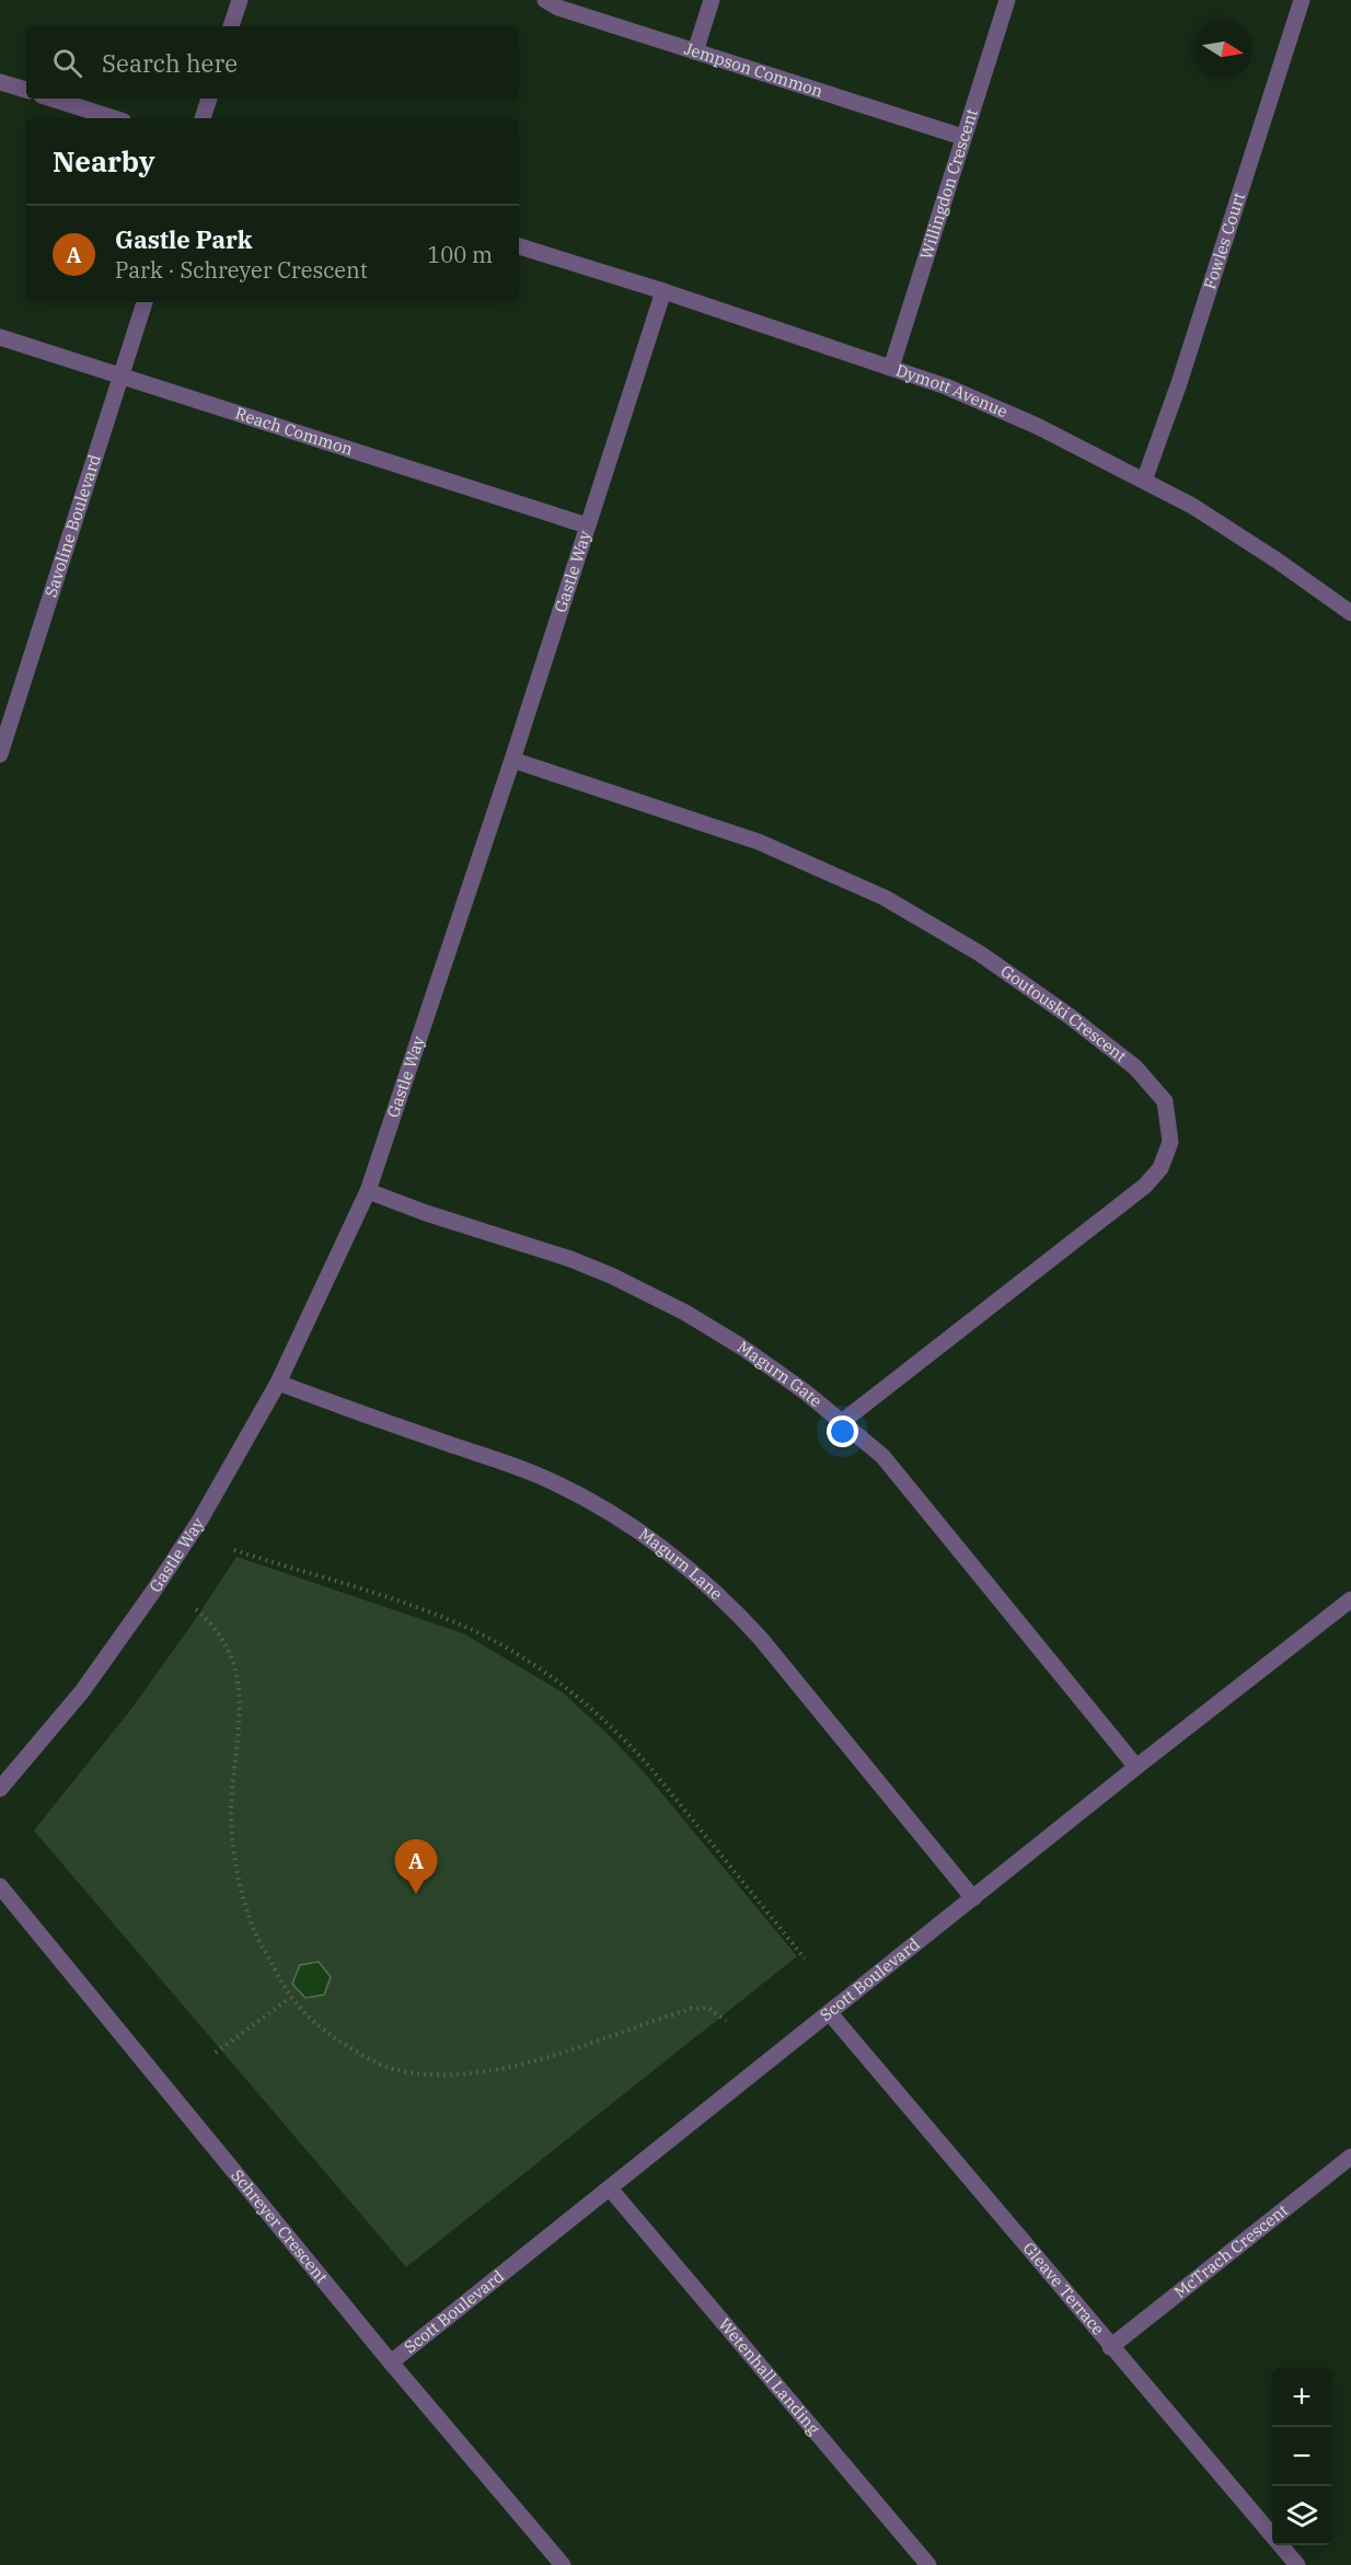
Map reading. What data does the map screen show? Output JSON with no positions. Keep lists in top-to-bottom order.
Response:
{
  "streets": {
    "street": [
      "Jempson Common",
      "Willingdon Crescent",
      "Fowles Court",
      "Dymott Avenue",
      "Reach Common",
      "Savoline Boulevard",
      "Gastle Way",
      "Goutouski Crescent",
      "Magurn Gate",
      "Magurn Lane",
      "Scott Boulevard",
      "Schreyer Crescent",
      "McTrach Crescent",
      "Gleave Terrace",
      "Wetenhall Landing"
    ]
  },
  "crossings": [
    ["Jempson Common", "Willingdon Crescent"],
    ["Willingdon Crescent", "Dymott Avenue"],
    ["Fowles Court", "Dymott Avenue"],
    ["Dymott Avenue", "Gastle Way"],
    ["Reach Common", "Savoline Boulevard"],
    ["Reach Common", "Gastle Way"],
    ["Gastle Way", "Goutouski Crescent"],
    ["Gastle Way", "Magurn Gate"],
    ["Gastle Way", "Magurn Lane"],
    ["Goutouski Crescent", "Magurn Gate"],
    ["Magurn Gate", "Scott Boulevard"],
    ["Magurn Lane", "Scott Boulevard"],
    ["Scott Boulevard", "Schreyer Crescent"],
    ["Scott Boulevard", "Gleave Terrace"],
    ["Scott Boulevard", "Wetenhall Landing"],
    ["McTrach Crescent", "Gleave Terrace"]
  ],
  "north": "right",
  "page": {
    "search": "Search here",
    "heading": "Nearby",
    "list": [
      {
        "mark": "A",
        "name": "Gastle Park",
        "note": "Park · Schreyer Crescent",
        "value": "100 m"
      }
    ],
    "pins": "A",
    "map_buttons": ["+", "−"]
  }
}
